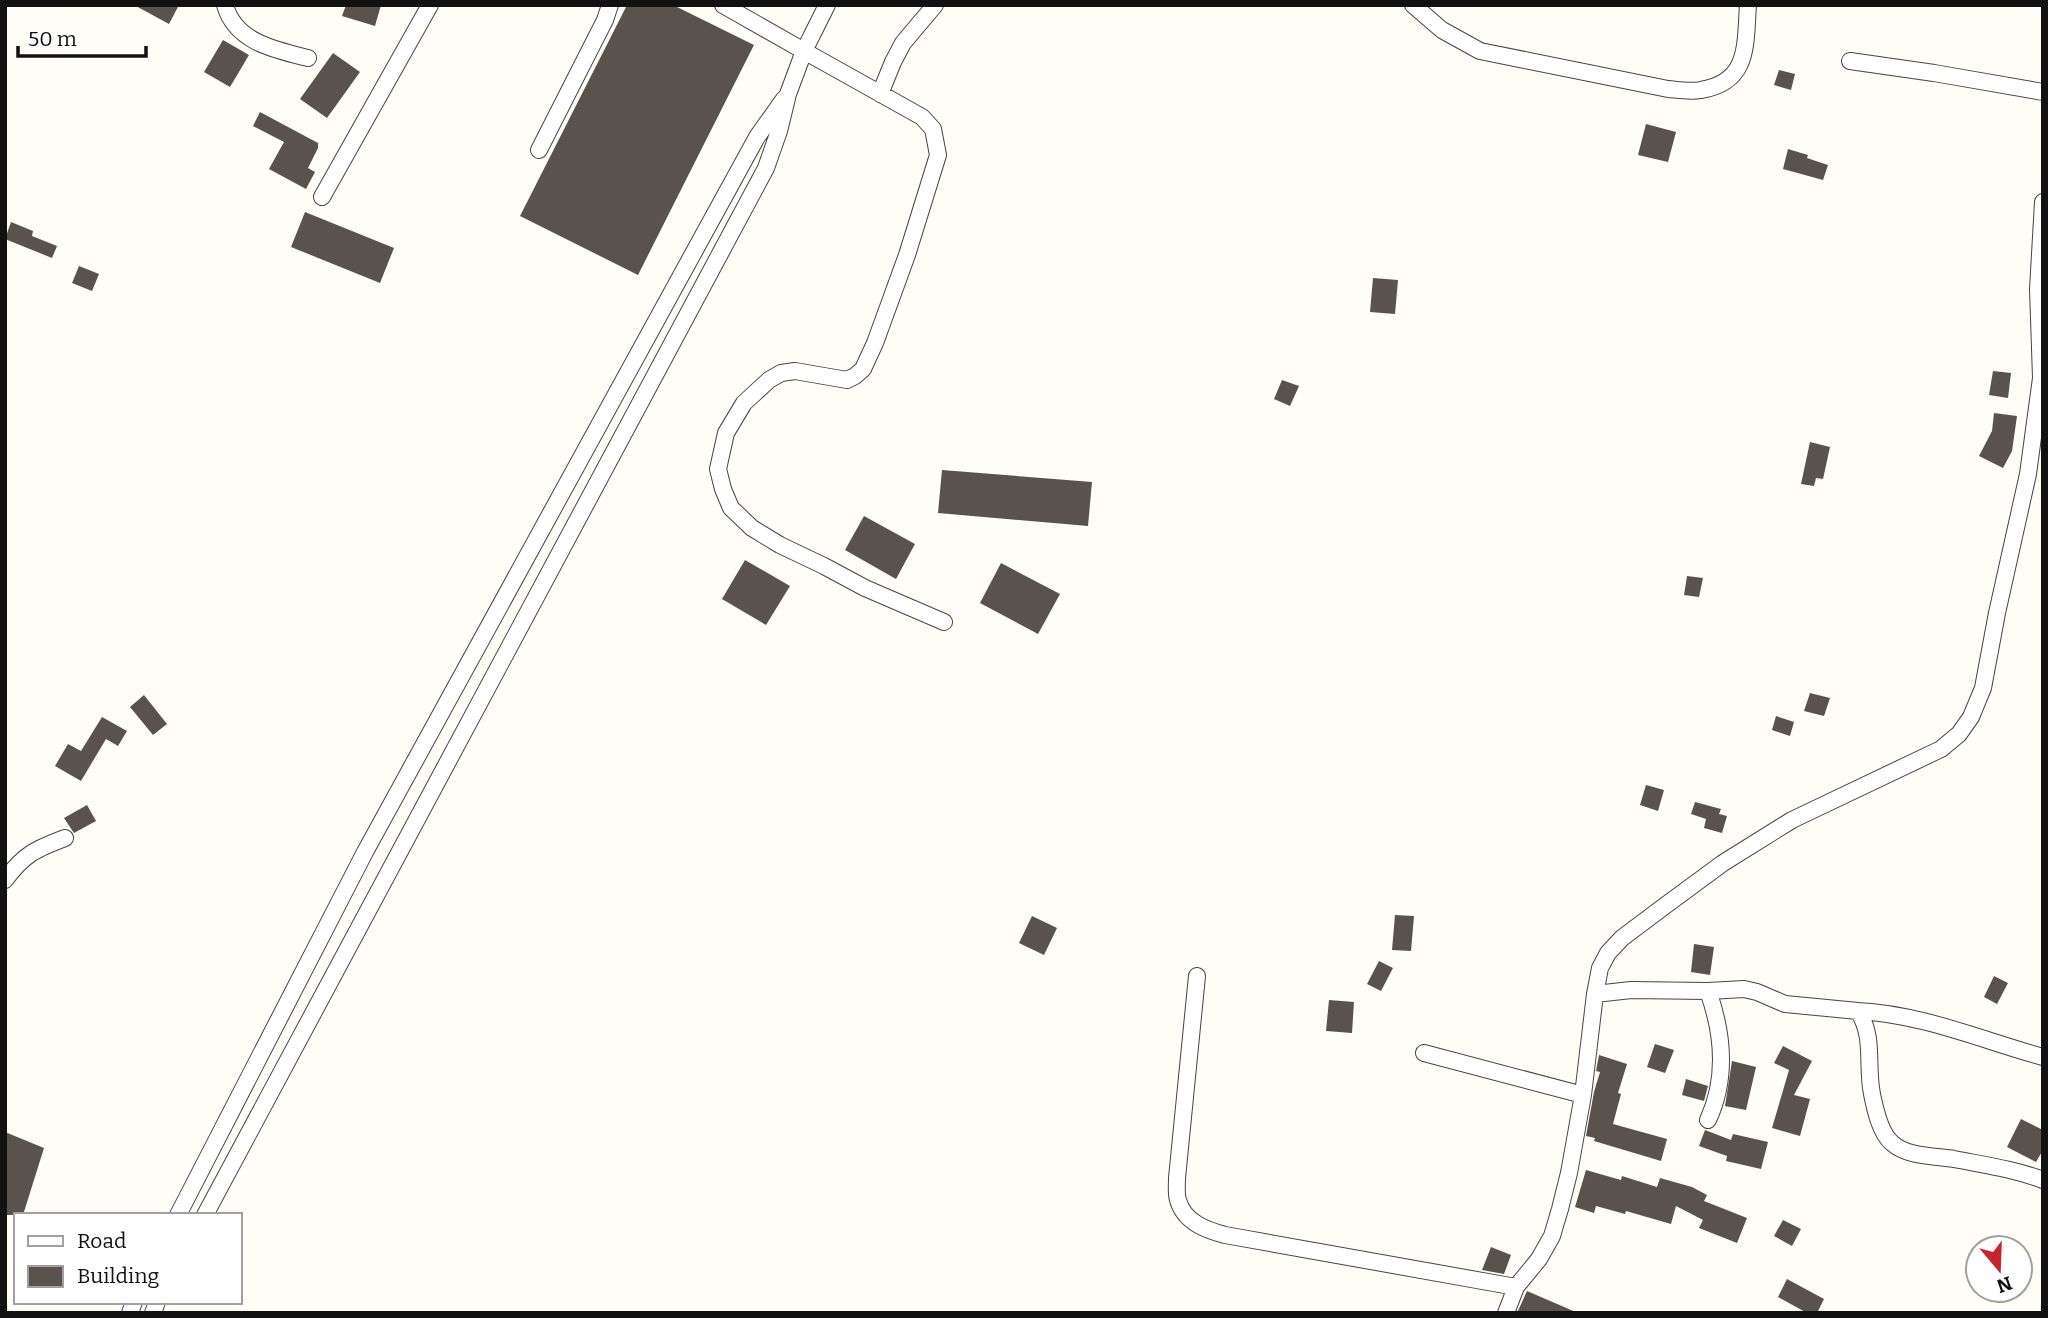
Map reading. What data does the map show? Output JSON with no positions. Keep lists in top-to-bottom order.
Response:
{
  "legend": ["Road", "Building"],
  "scale_bar": "50 m",
  "north": "bottom"
}
